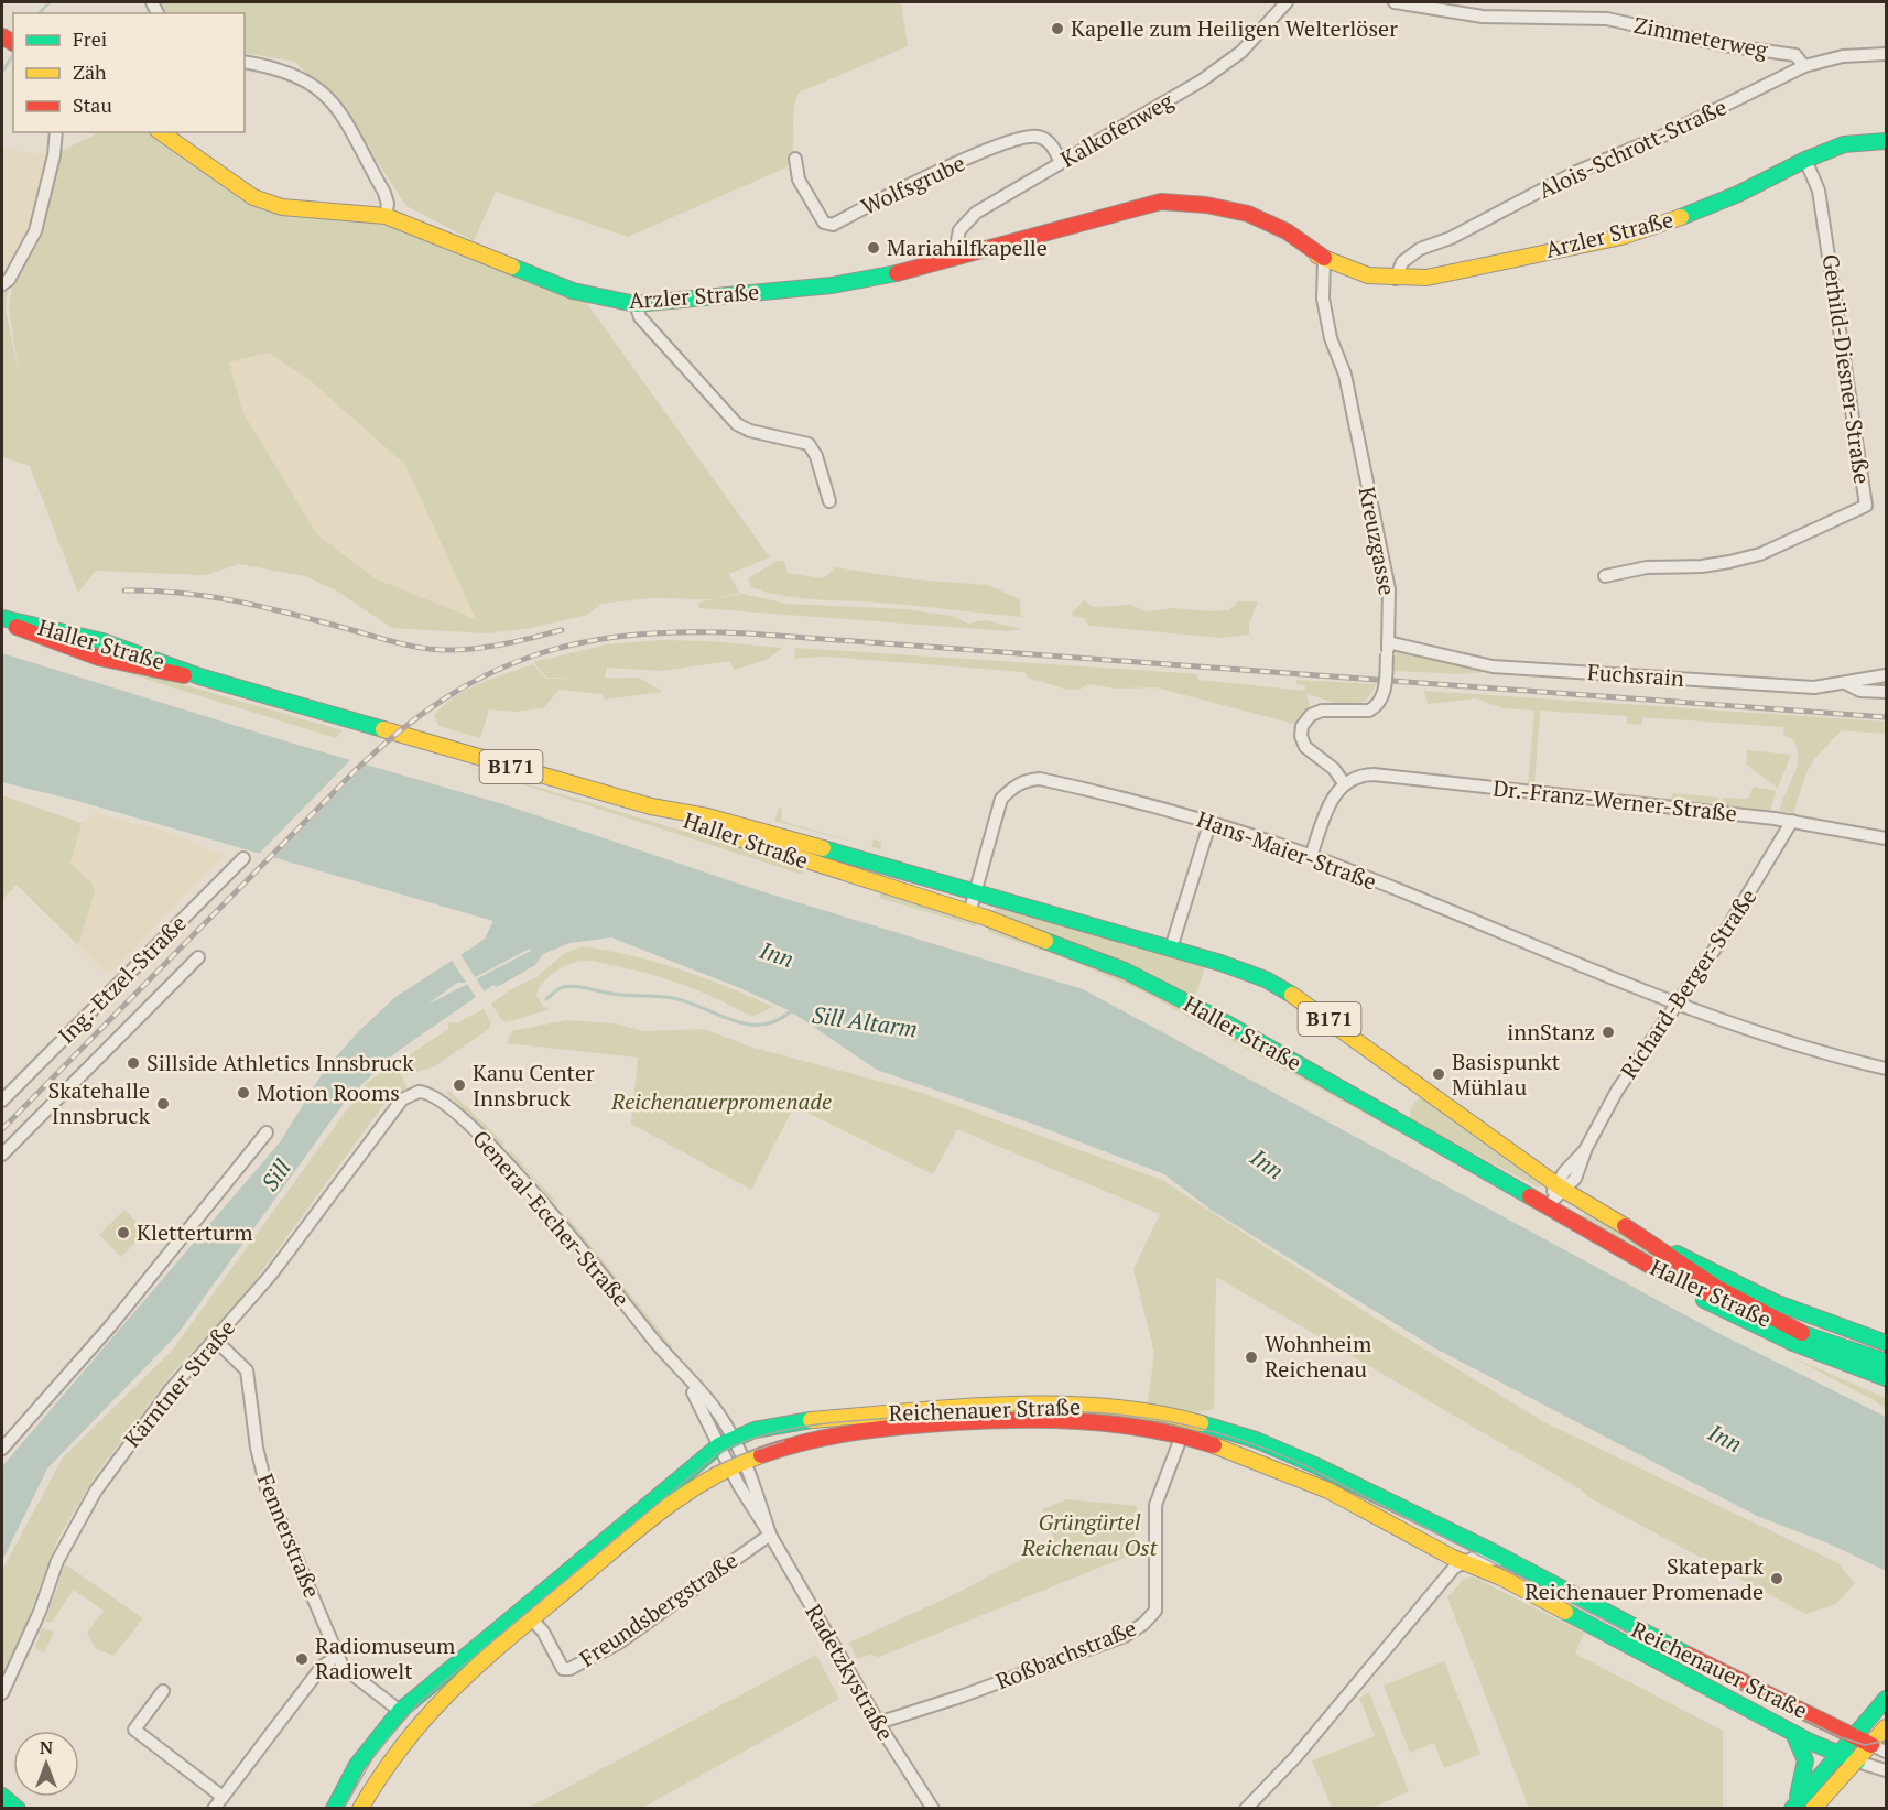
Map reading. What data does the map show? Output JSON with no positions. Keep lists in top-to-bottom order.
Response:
{
  "streets": {
    "main road": [
      "Arzler Straße",
      "Haller Straße",
      "B171",
      "Reichenauer Straße"
    ],
    "street": [
      "Zimmeterweg",
      "Kalkofenweg",
      "Alois-Schrott-Straße",
      "Wolfsgrube",
      "Gerhild-Diesner-Straße",
      "Kreuzgasse",
      "Fuchsrain",
      "Dr.-Franz-Werner-Straße",
      "Hans-Maier-Straße",
      "Ing.-Etzel-Straße",
      "Richard-Berger-Straße",
      "General-Eccher-Straße",
      "Kärntner Straße",
      "Fennerstraße",
      "Freundsbergstraße",
      "Roßbachstraße",
      "Radetzkystraße"
    ]
  },
  "crossings": [
    ["Zimmeterweg", "Alois-Schrott-Straße"],
    ["Kalkofenweg", "Wolfsgrube"],
    ["Kalkofenweg", "Arzler Straße"],
    ["Alois-Schrott-Straße", "Arzler Straße"],
    ["Arzler Straße", "Gerhild-Diesner-Straße"],
    ["Arzler Straße", "Kreuzgasse"],
    ["Kreuzgasse", "Fuchsrain"],
    ["Kreuzgasse", "Dr.-Franz-Werner-Straße"],
    ["Haller Straße", "Hans-Maier-Straße"],
    ["Haller Straße", "Richard-Berger-Straße"],
    ["Dr.-Franz-Werner-Straße", "Richard-Berger-Straße"],
    ["Hans-Maier-Straße", "Richard-Berger-Straße"],
    ["General-Eccher-Straße", "Kärntner Straße"],
    ["General-Eccher-Straße", "Reichenauer Straße"],
    ["General-Eccher-Straße", "Radetzkystraße"],
    ["Kärntner Straße", "Fennerstraße"],
    ["Reichenauer Straße", "Fennerstraße"],
    ["Reichenauer Straße", "Freundsbergstraße"],
    ["Reichenauer Straße", "Roßbachstraße"],
    ["Reichenauer Straße", "Radetzkystraße"],
    ["Freundsbergstraße", "Radetzkystraße"],
    ["Roßbachstraße", "Radetzkystraße"]
  ],
  "water": ["Inn", "Sill Altarm", "Sill"],
  "parks": ["Reichenauerpromenade", "Grüngürtel Reichenau Ost"],
  "places": [
    "Kapelle zum Heiligen Welterlöser",
    "Mariahilfkapelle",
    "innStanz",
    "Sillside Athletics Innsbruck",
    "Basispunkt Mühlau",
    "Kanu Center Innsbruck",
    "Motion Rooms",
    "Skatehalle Innsbruck",
    "Kletterturm",
    "Wohnheim Reichenau",
    "Skatepark Reichenauer Promenade",
    "Radiomuseum Radiowelt"
  ],
  "legend": ["Frei", "Zäh", "Stau"],
  "north": "top"
}
